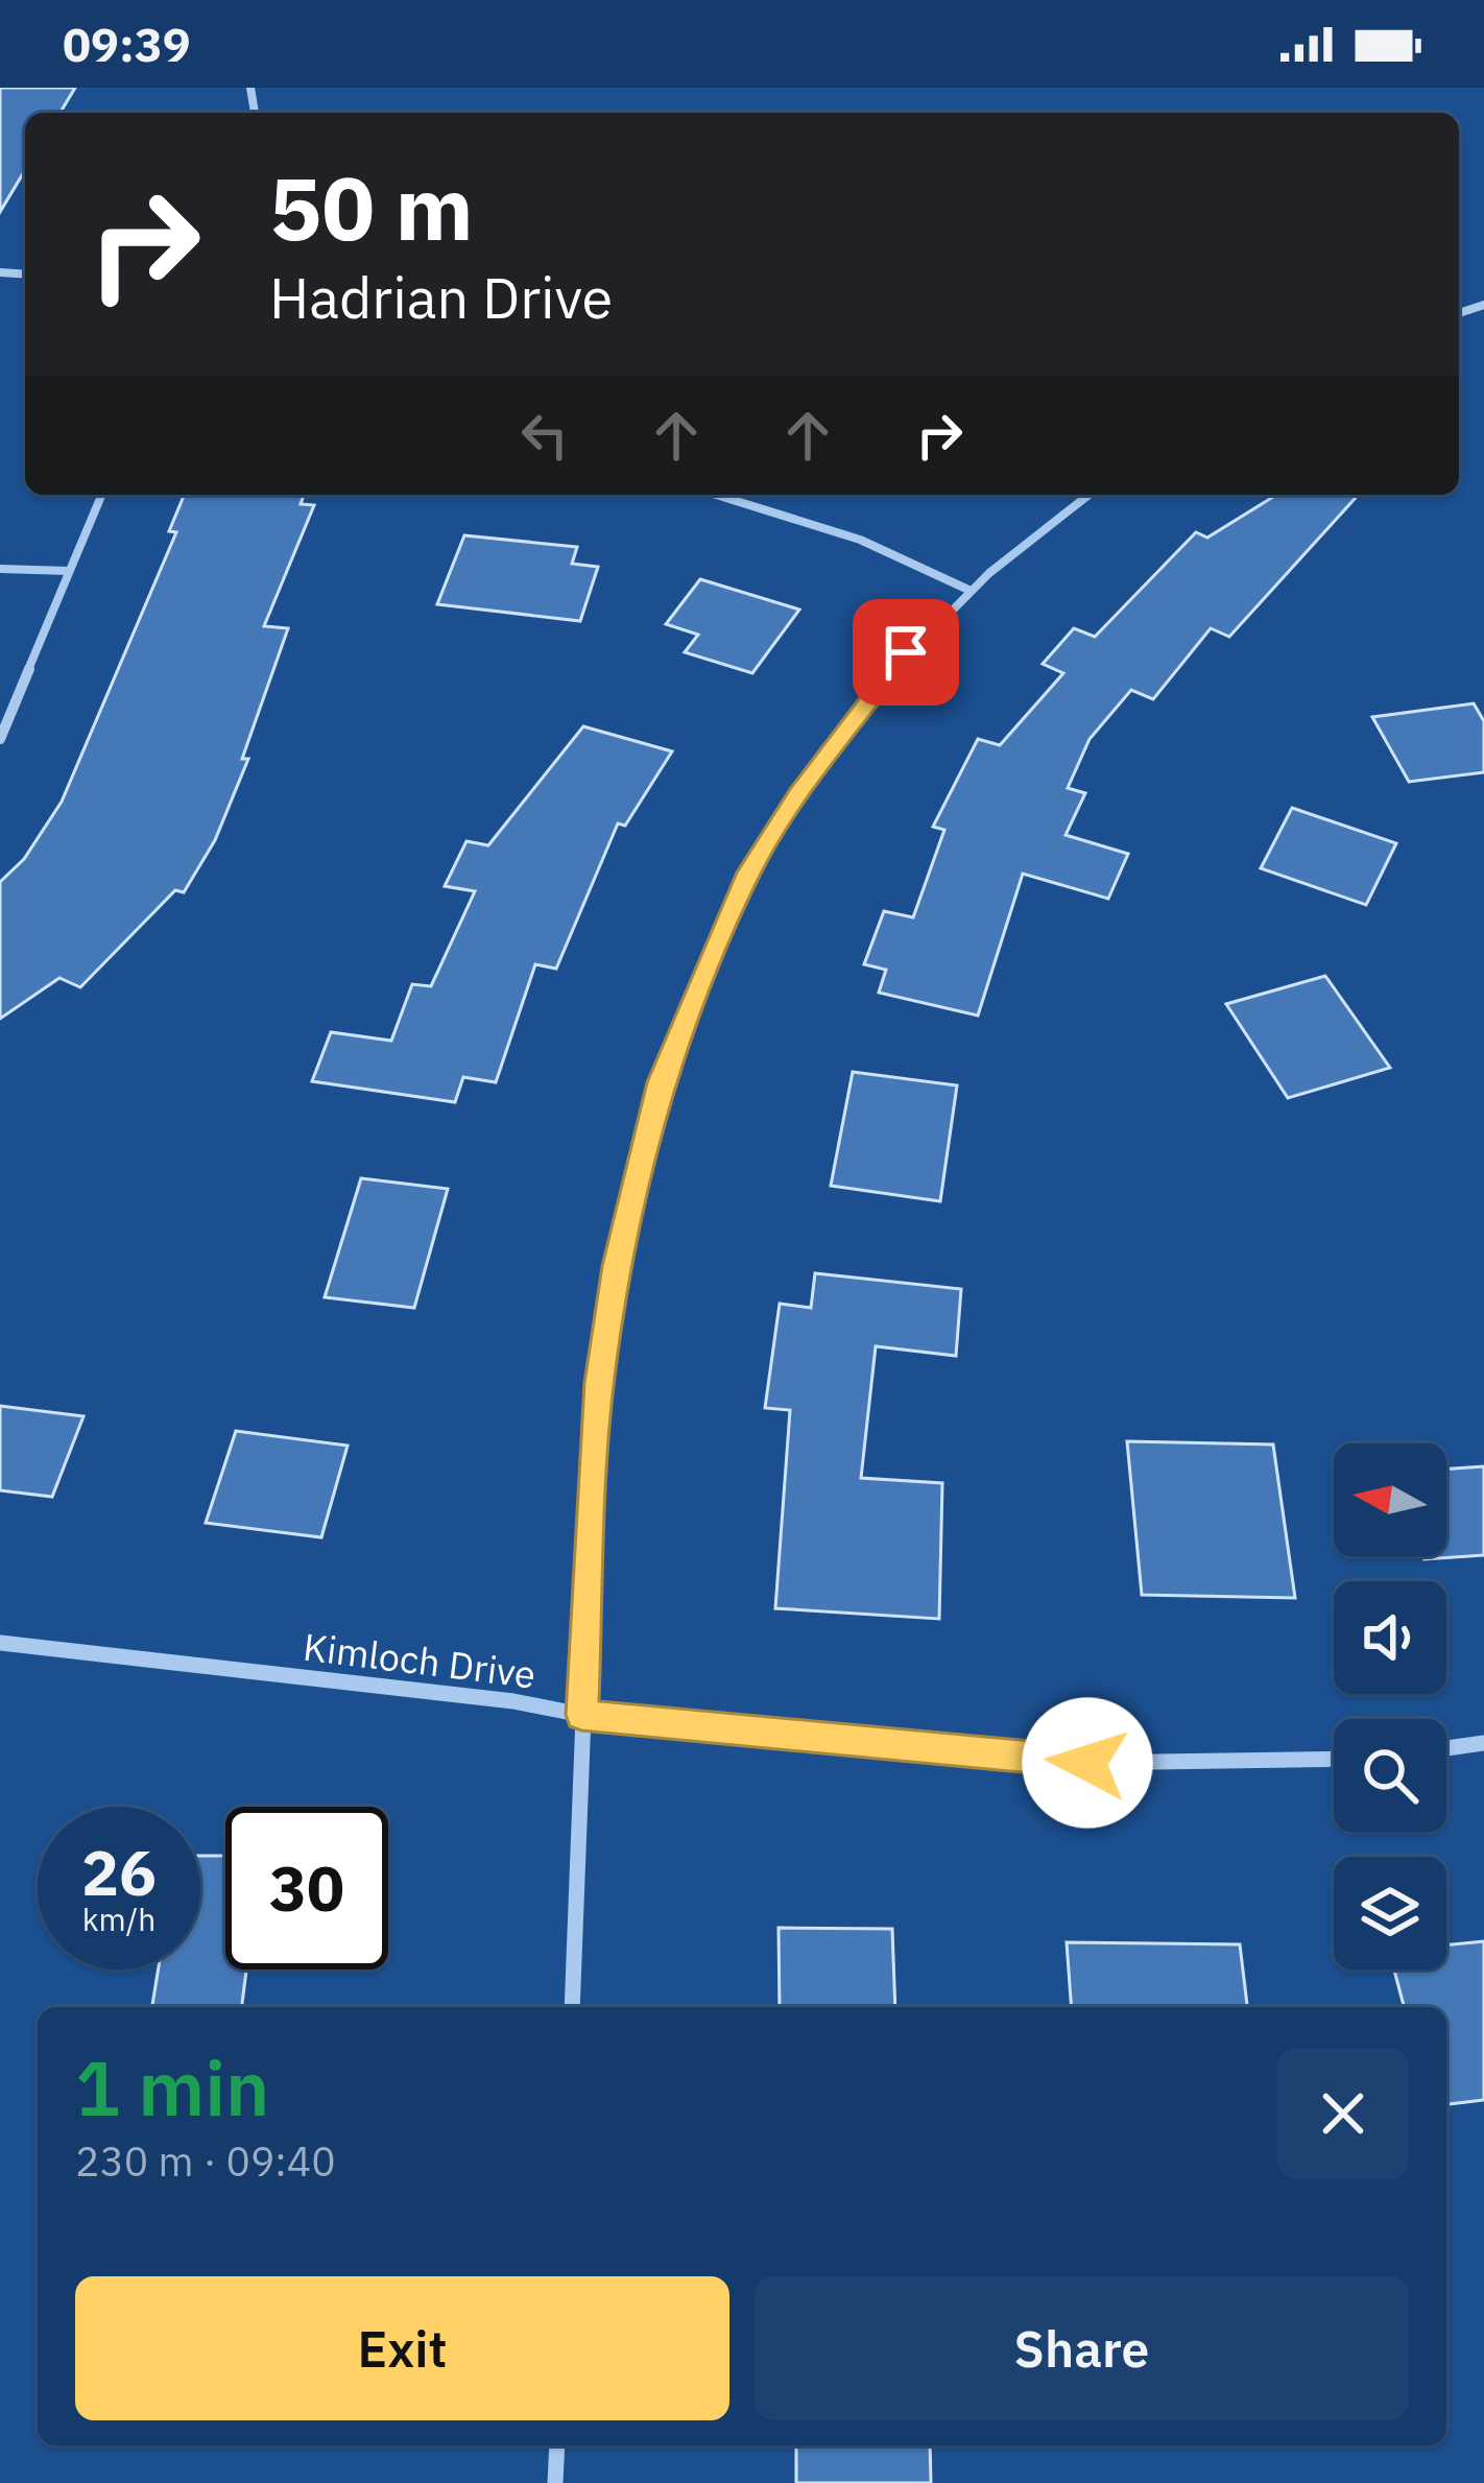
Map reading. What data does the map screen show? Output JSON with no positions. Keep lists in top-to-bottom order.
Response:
{
  "streets": {
    "street": ["Kimloch Drive"]
  },
  "north": "left",
  "page": {
    "status": "09:39",
    "turn": ["50 m", "Hadrian Drive"],
    "speed": "26 km/h",
    "limit": "30",
    "heading": ["1 min", "230 m · 09:40"],
    "buttons": ["Exit", "Share"]
  }
}
